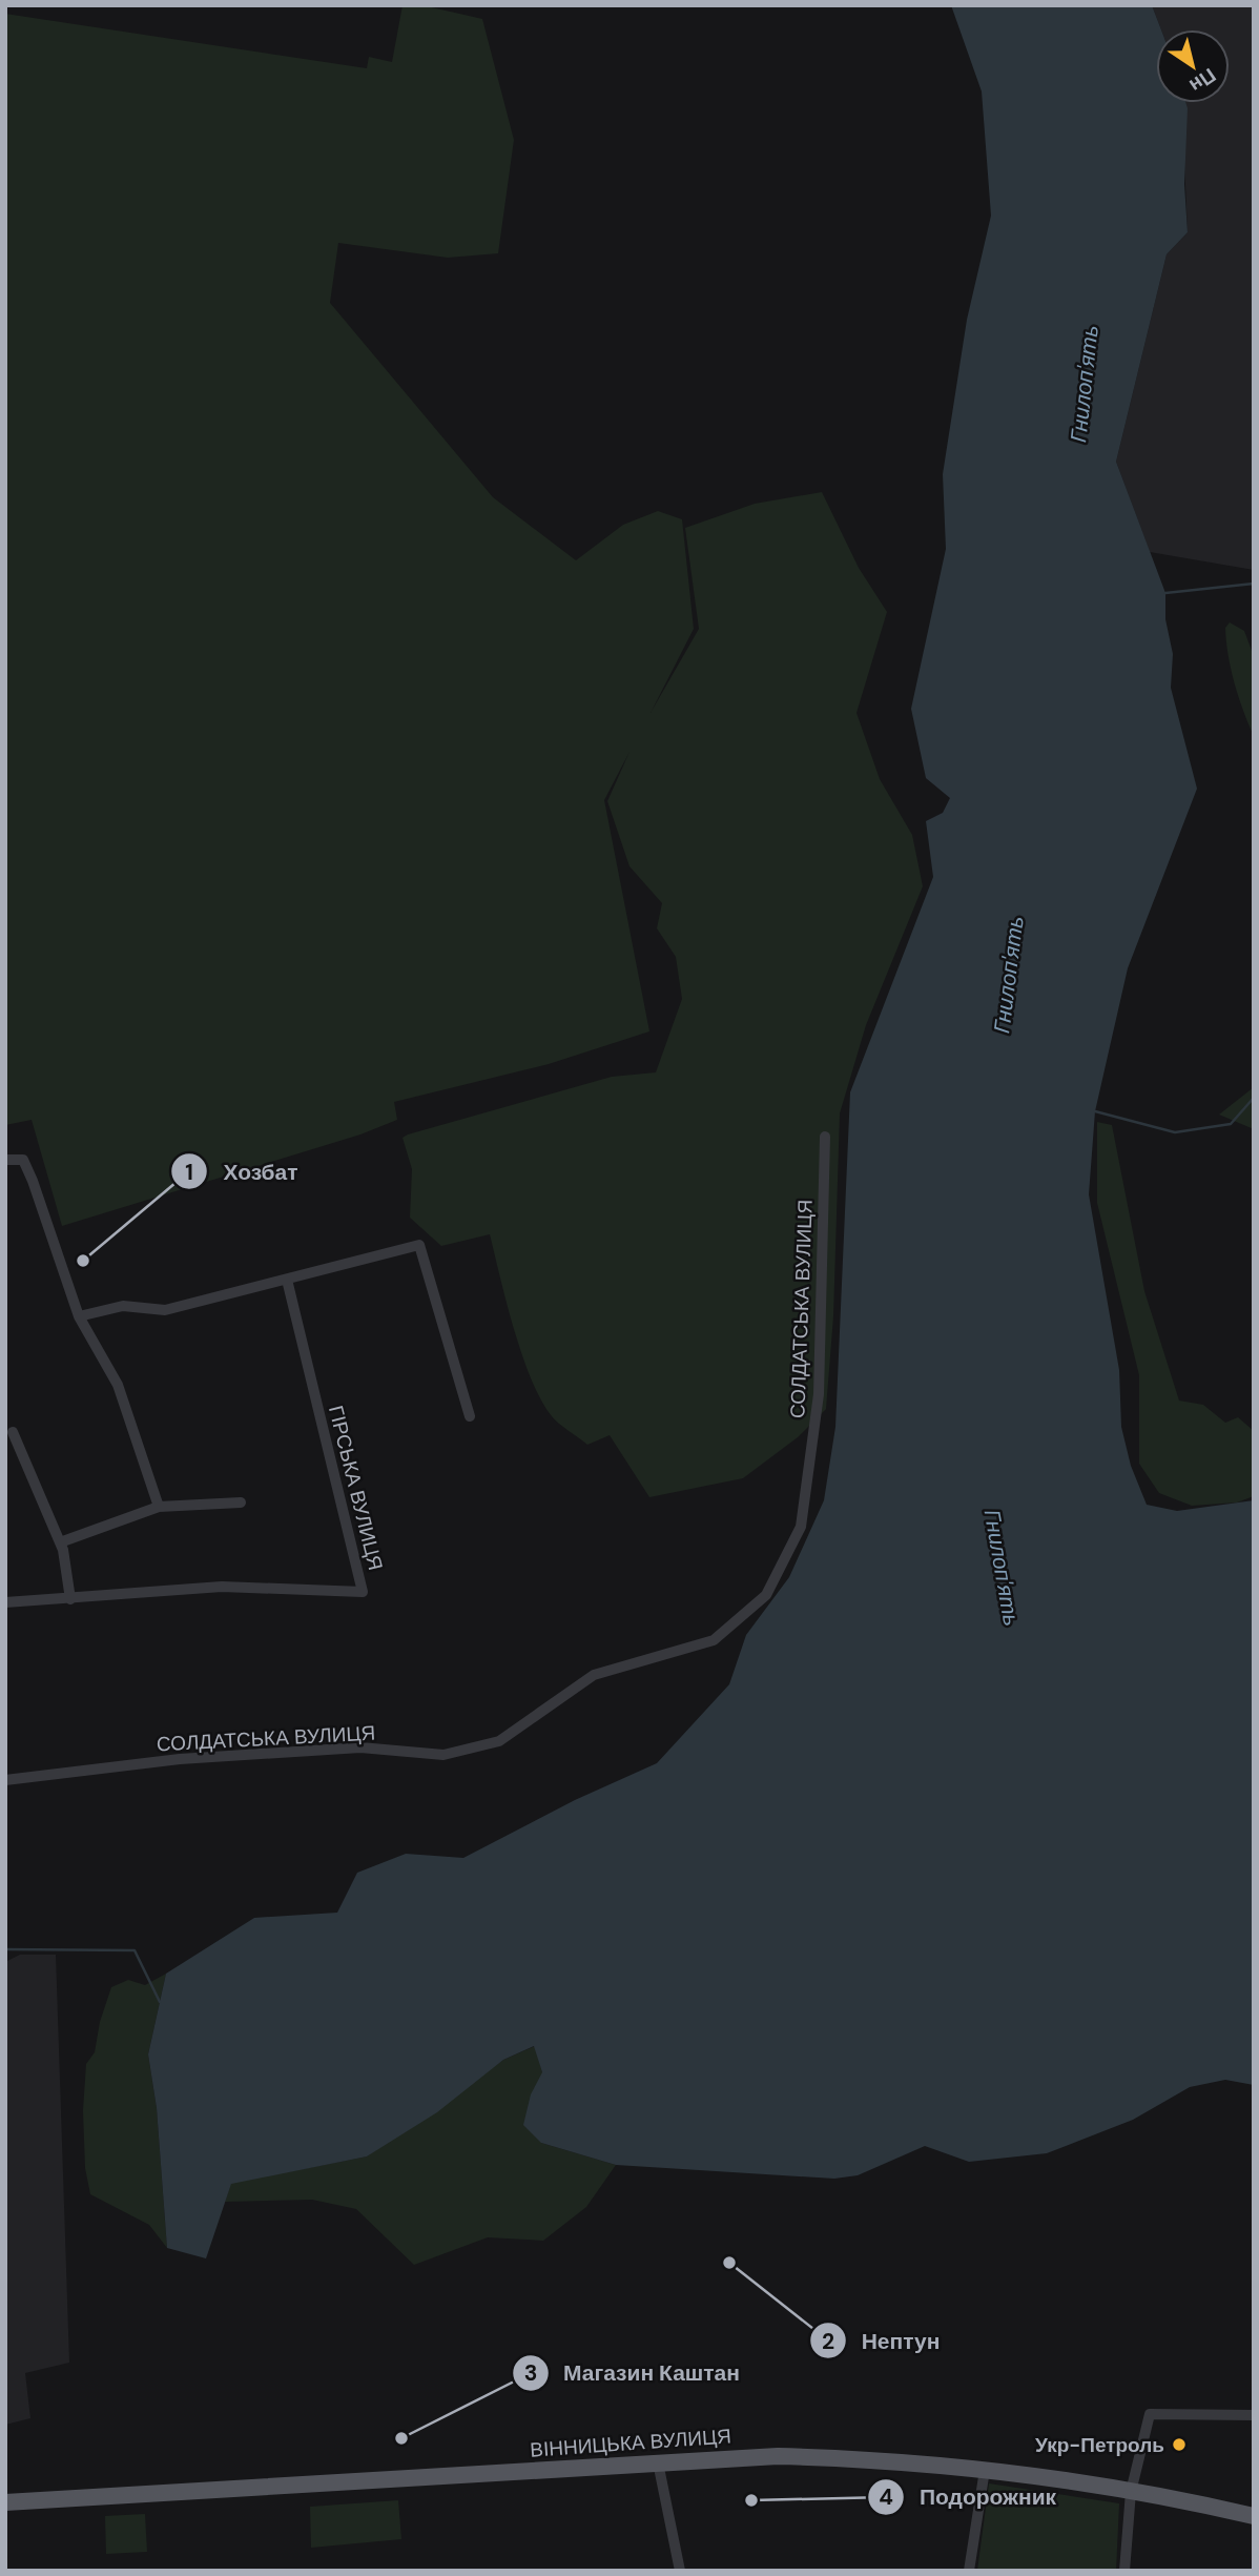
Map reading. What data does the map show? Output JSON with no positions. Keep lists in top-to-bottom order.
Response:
{
  "streets": {
    "main road": ["ВІННИЦЬКА ВУЛИЦЯ"],
    "street": ["СОЛДАТСЬКА ВУЛИЦЯ", "ГІРСЬКА ВУЛИЦЯ"]
  },
  "water": ["Гнилоп'ять"],
  "places": [
    "Хозбат",
    "Нептун",
    "Магазин Каштан",
    "Укр-Петроль",
    "Подорожник"
  ],
  "north": "bottom right"
}
